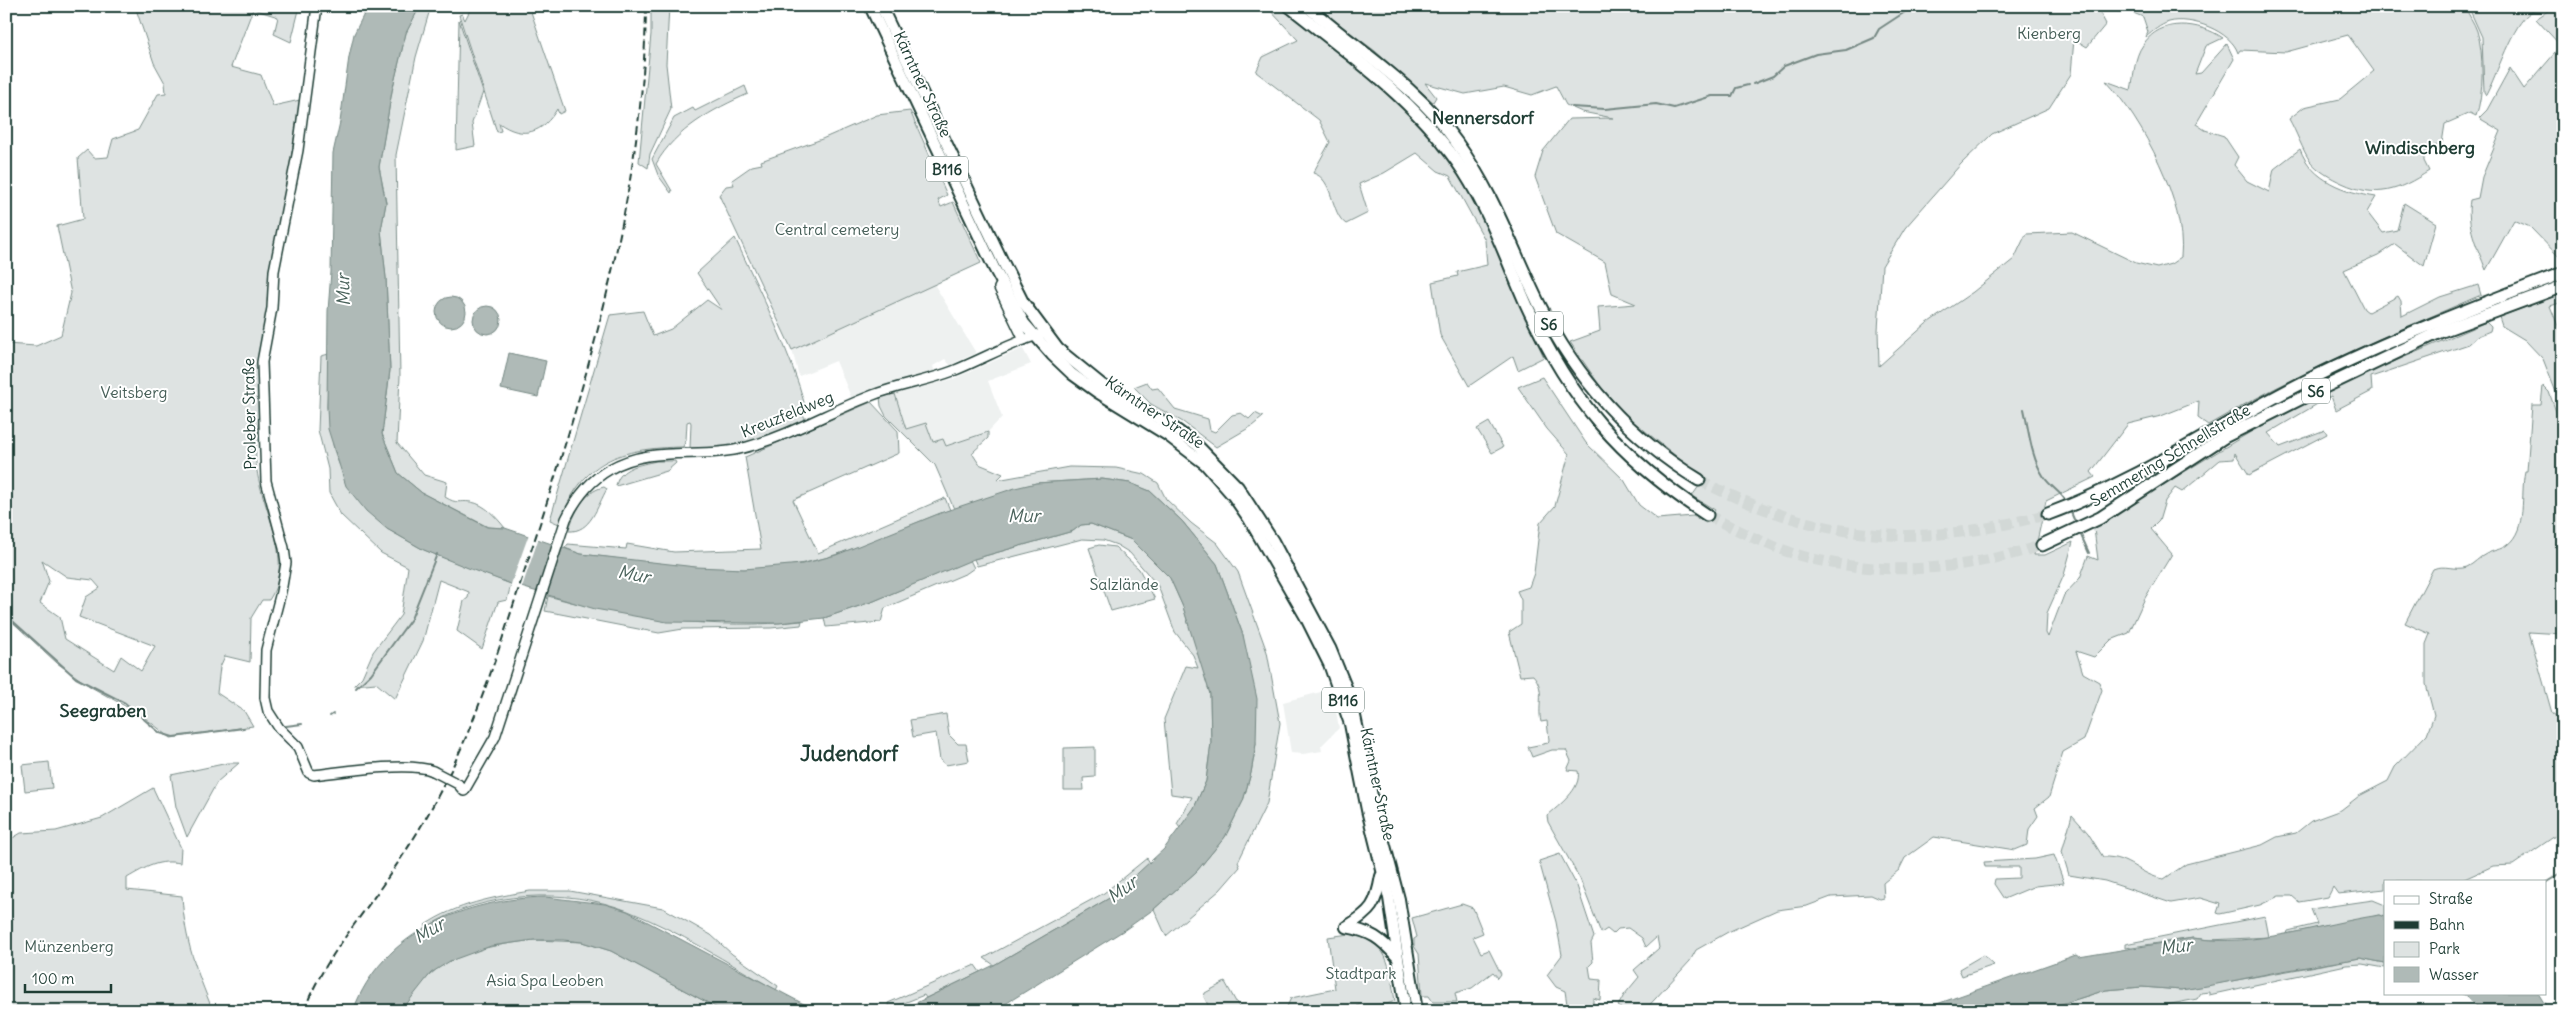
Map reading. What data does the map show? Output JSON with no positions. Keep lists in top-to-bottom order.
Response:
{
  "streets": {
    "highway": ["S6", "Semmering Schnellstraße"],
    "main road": [
      "Kärntner Straße",
      "B116",
      "Proleber Straße",
      "Kreuzfeldweg"
    ]
  },
  "crossings": [
    ["Kärntner Straße", "Kreuzfeldweg"],
    ["Proleber Straße", "Kreuzfeldweg"]
  ],
  "districts": [
    "Nennersdorf",
    "Windischberg",
    "Seegraben",
    "Judendorf"
  ],
  "water": ["Mur"],
  "parks": [
    "Kienberg",
    "Central cemetery",
    "Veitsberg",
    "Salzlände",
    "Münzenberg",
    "Stadtpark",
    "Asia Spa Leoben"
  ],
  "legend": [
    "Straße",
    "Bahn",
    "Park",
    "Wasser"
  ],
  "scale_bar": "100 m"
}
